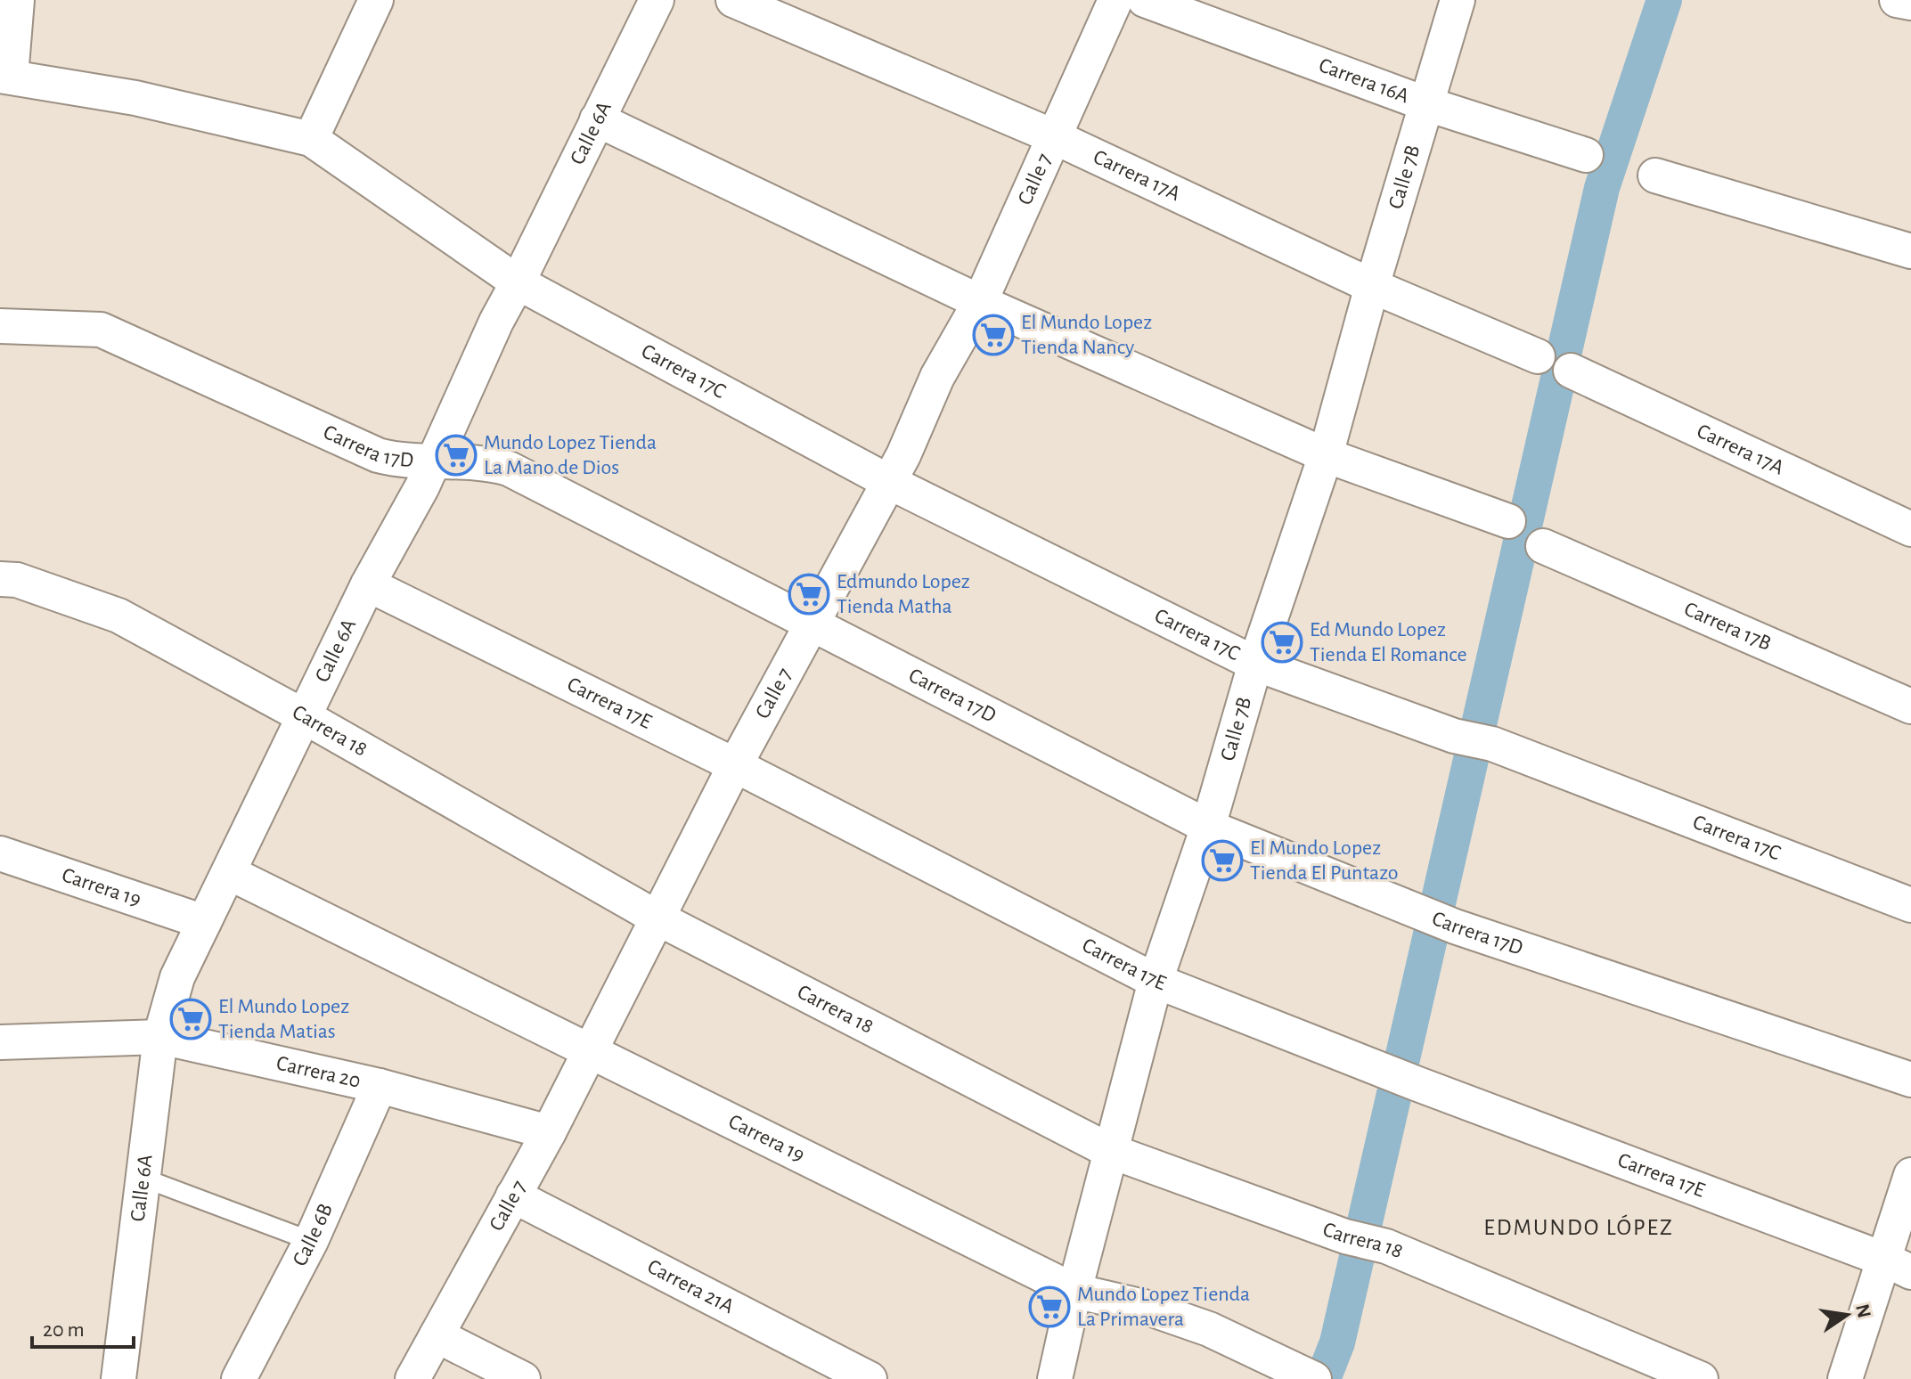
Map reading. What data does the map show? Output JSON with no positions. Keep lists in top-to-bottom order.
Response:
{
  "streets": {
    "street": [
      "Carrera 16A",
      "Calle 6A",
      "Carrera 17A",
      "Calle 7B",
      "Calle 7",
      "Carrera 17C",
      "Carrera 17D",
      "Carrera 17B",
      "Carrera 17E",
      "Carrera 18",
      "Carrera 19",
      "Carrera 20",
      "Calle 6B",
      "Carrera 21A"
    ]
  },
  "crossings": [
    ["Carrera 16A", "Calle 7B"],
    ["Calle 6A", "Carrera 17C"],
    ["Calle 6A", "Carrera 17D"],
    ["Calle 6A", "Carrera 17E"],
    ["Calle 6A", "Carrera 18"],
    ["Calle 6A", "Carrera 19"],
    ["Calle 6A", "Carrera 20"],
    ["Carrera 17A", "Calle 7B"],
    ["Carrera 17A", "Calle 7"],
    ["Calle 7B", "Carrera 17C"],
    ["Calle 7B", "Carrera 17D"],
    ["Calle 7B", "Carrera 17E"],
    ["Calle 7B", "Carrera 18"],
    ["Calle 7B", "Carrera 19"],
    ["Calle 7", "Carrera 17C"],
    ["Calle 7", "Carrera 17D"],
    ["Calle 7", "Carrera 17E"],
    ["Calle 7", "Carrera 18"],
    ["Calle 7", "Carrera 19"],
    ["Calle 7", "Carrera 20"],
    ["Calle 7", "Carrera 21A"],
    ["Carrera 20", "Calle 6B"]
  ],
  "districts": ["EDMUNDO LÓPEZ"],
  "places": {
    "supermarket": [
      "El Mundo Lopez Tienda Nancy",
      "Mundo Lopez Tienda La Mano de Dios",
      "Edmundo Lopez Tienda Matha",
      "Ed Mundo Lopez Tienda El Romance",
      "El Mundo Lopez Tienda El Puntazo",
      "El Mundo Lopez Tienda Matias",
      "Mundo Lopez Tienda La Primavera"
    ]
  },
  "scale_bar": "20 m",
  "north": "right"
}
